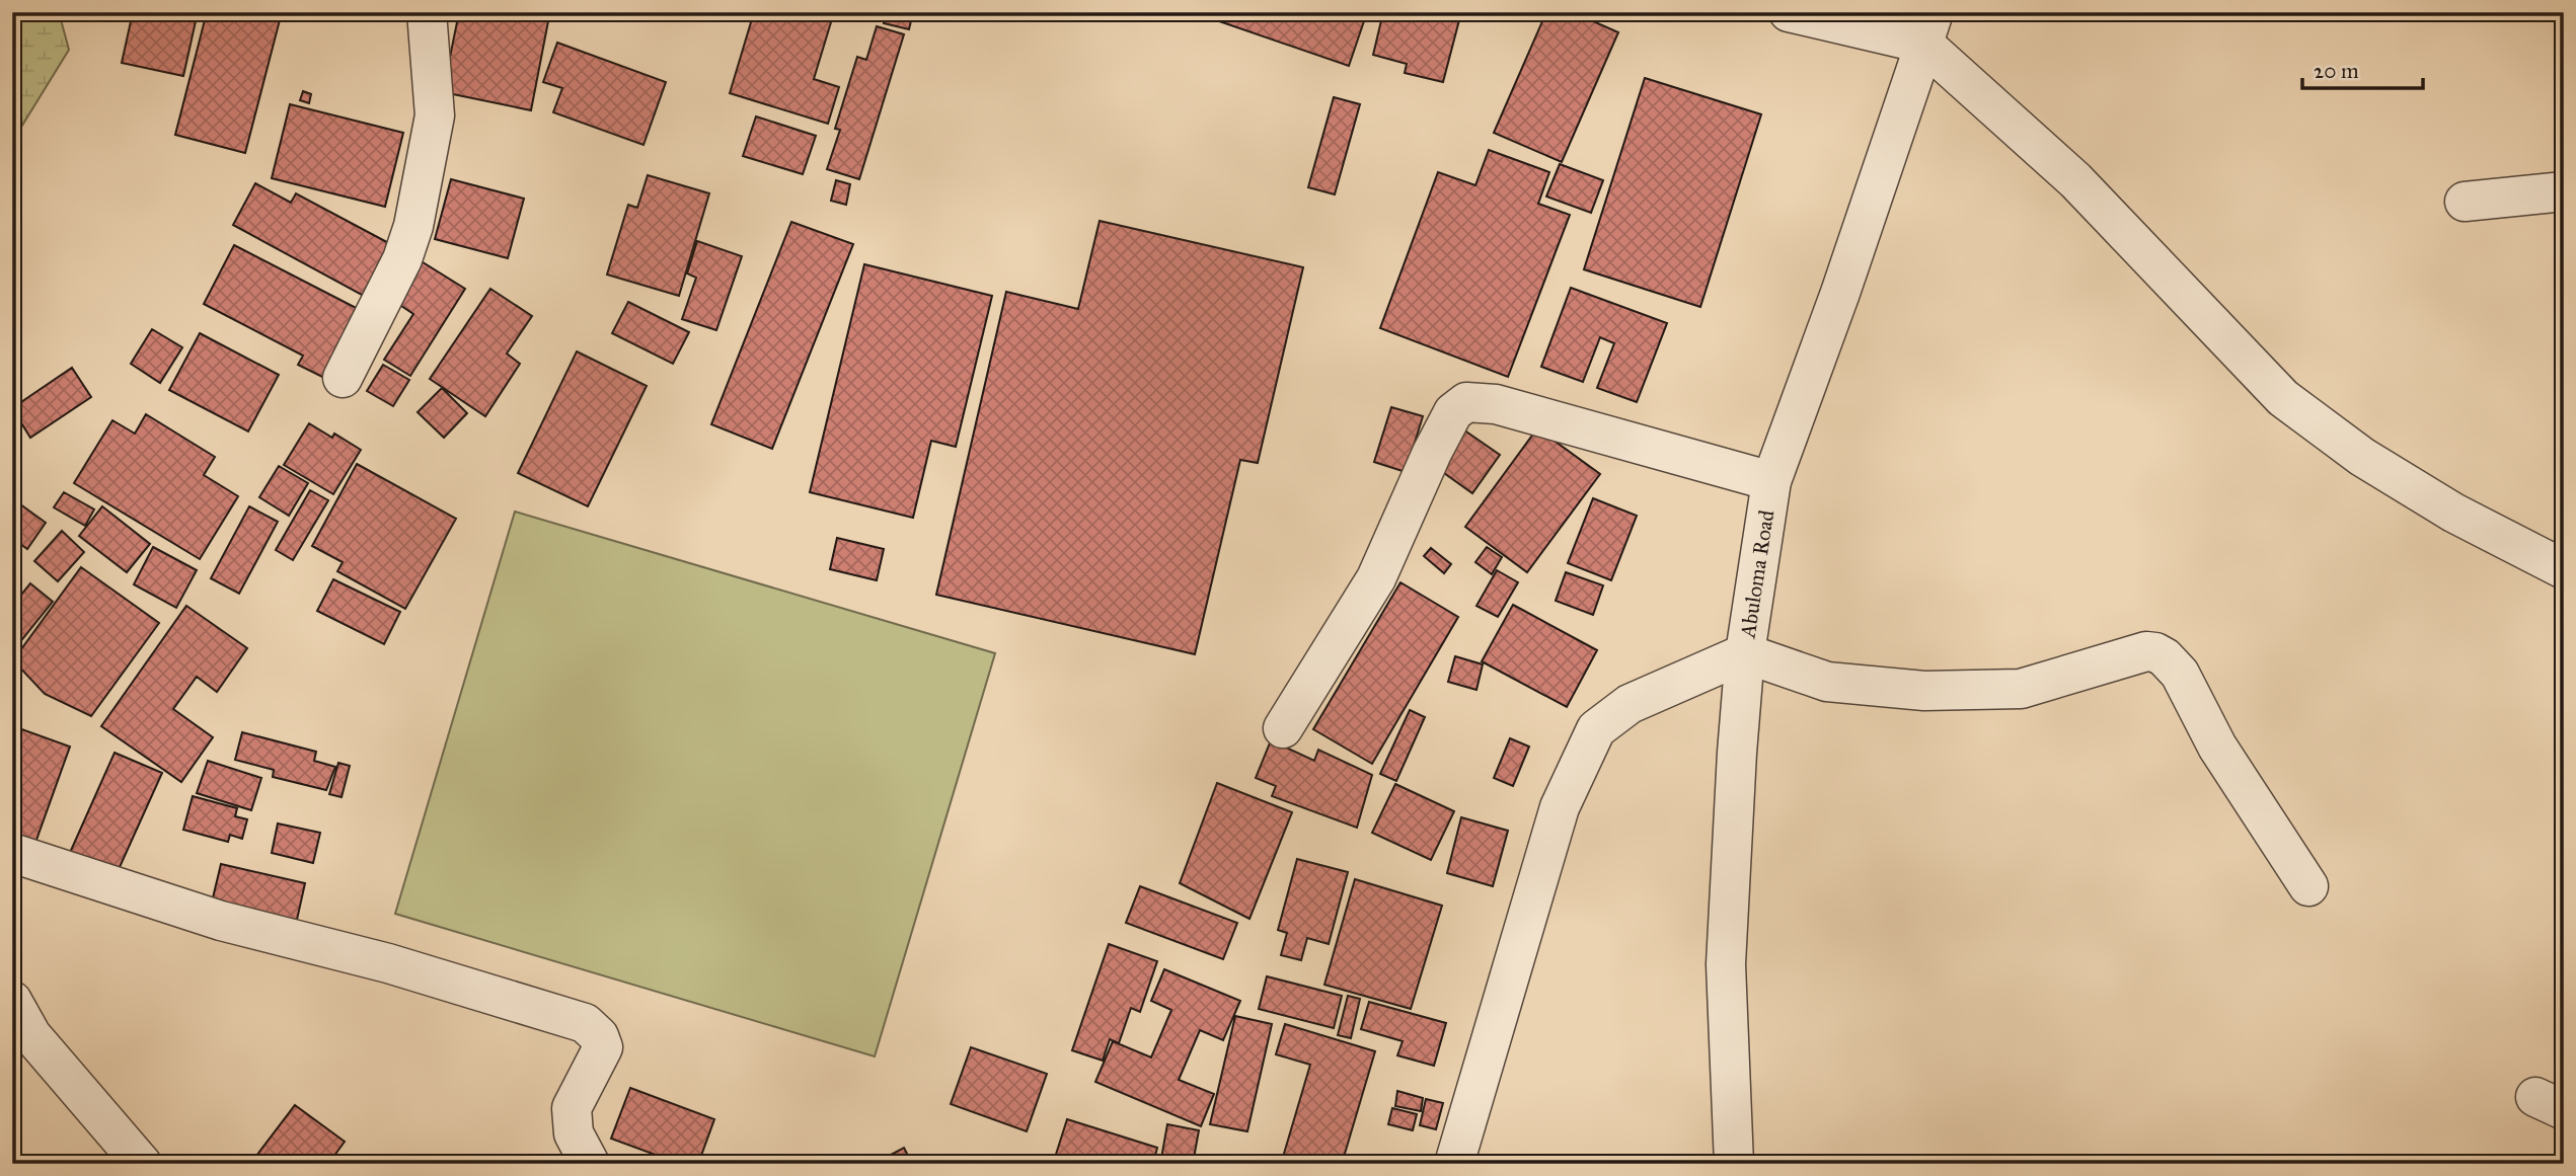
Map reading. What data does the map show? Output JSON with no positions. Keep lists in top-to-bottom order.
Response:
{
  "streets": {
    "street": ["Abuloma Road"]
  },
  "scale_bar": "20 m"
}
